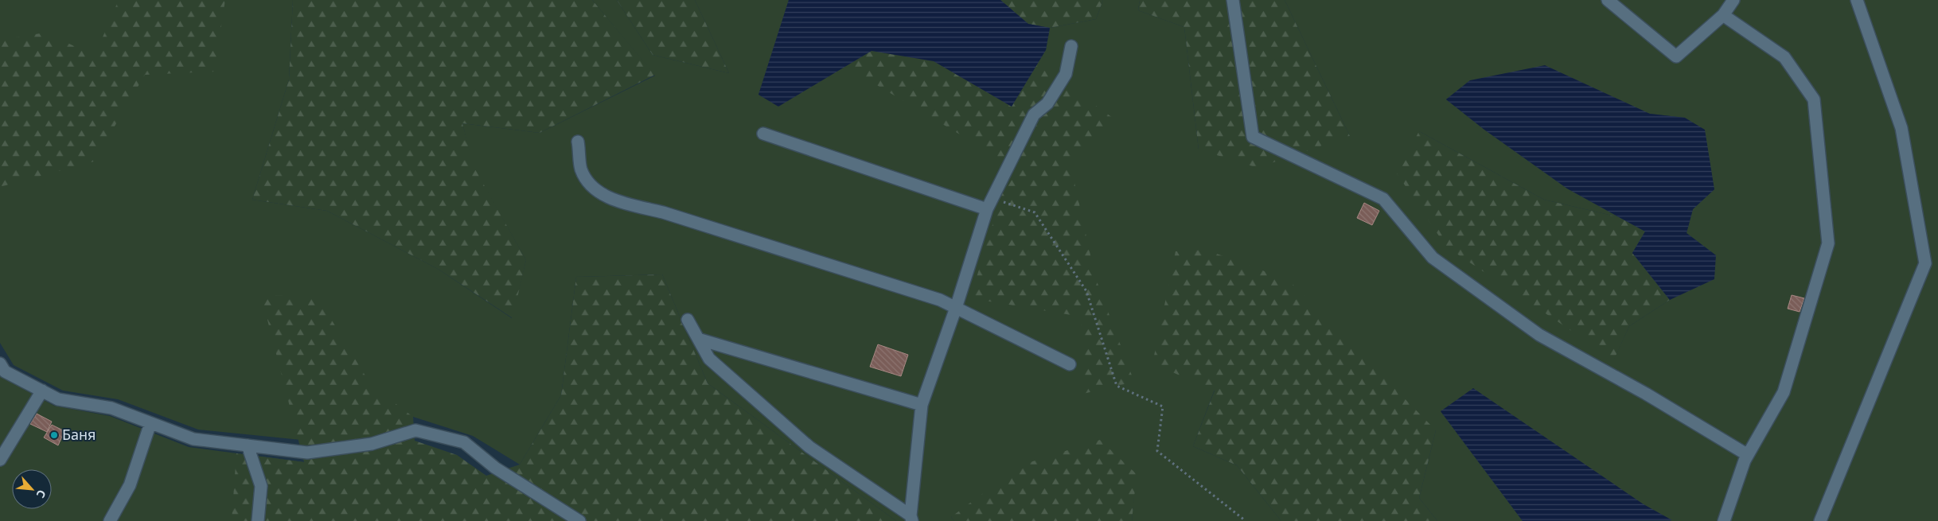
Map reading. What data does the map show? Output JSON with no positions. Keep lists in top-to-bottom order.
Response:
{
  "places": ["Баня"],
  "north": "bottom right"
}
